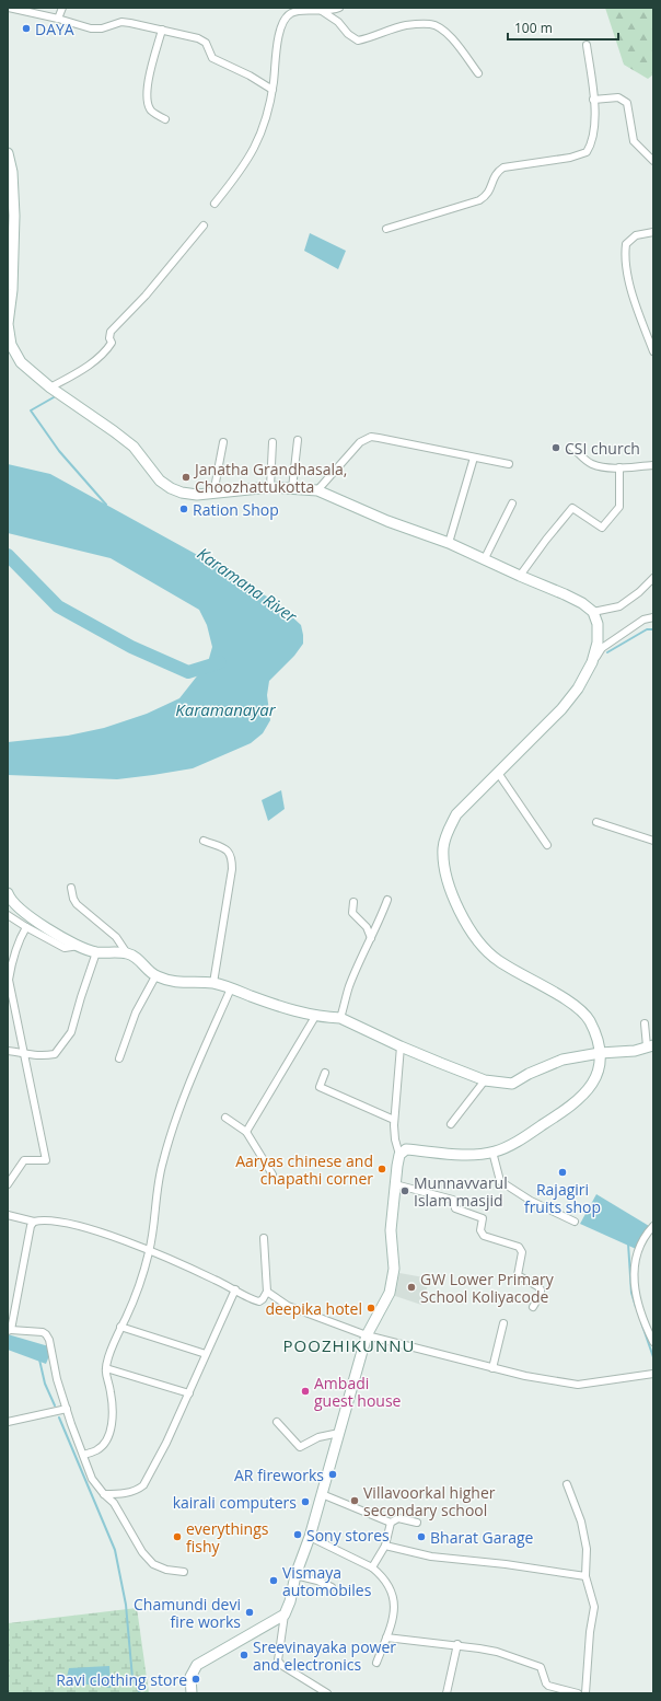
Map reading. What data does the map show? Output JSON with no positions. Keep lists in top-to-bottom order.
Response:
{
  "districts": ["POOZHIKUNNU"],
  "water": ["Karamana River", "Karamanayar"],
  "places": [
    "DAYA",
    "CSI church",
    "Janatha Grandhasala, Choozhattukotta",
    "Ration Shop",
    "Aaryas chinese and chapathi corner",
    "Rajagiri fruits shop",
    "Munnavvarul Islam masjid",
    "GW Lower Primary School Koliyacode",
    "deepika hotel",
    "Ambadi guest house",
    "AR fireworks",
    "Villavoorkal higher secondary school",
    "kairali computers",
    "Sony stores",
    "everythings fishy",
    "Bharat Garage",
    "Vismaya automobiles",
    "Chamundi devi fire works",
    "Sreevinayaka power and electronics",
    "Ravi clothing store"
  ],
  "scale_bar": "100 m"
}
